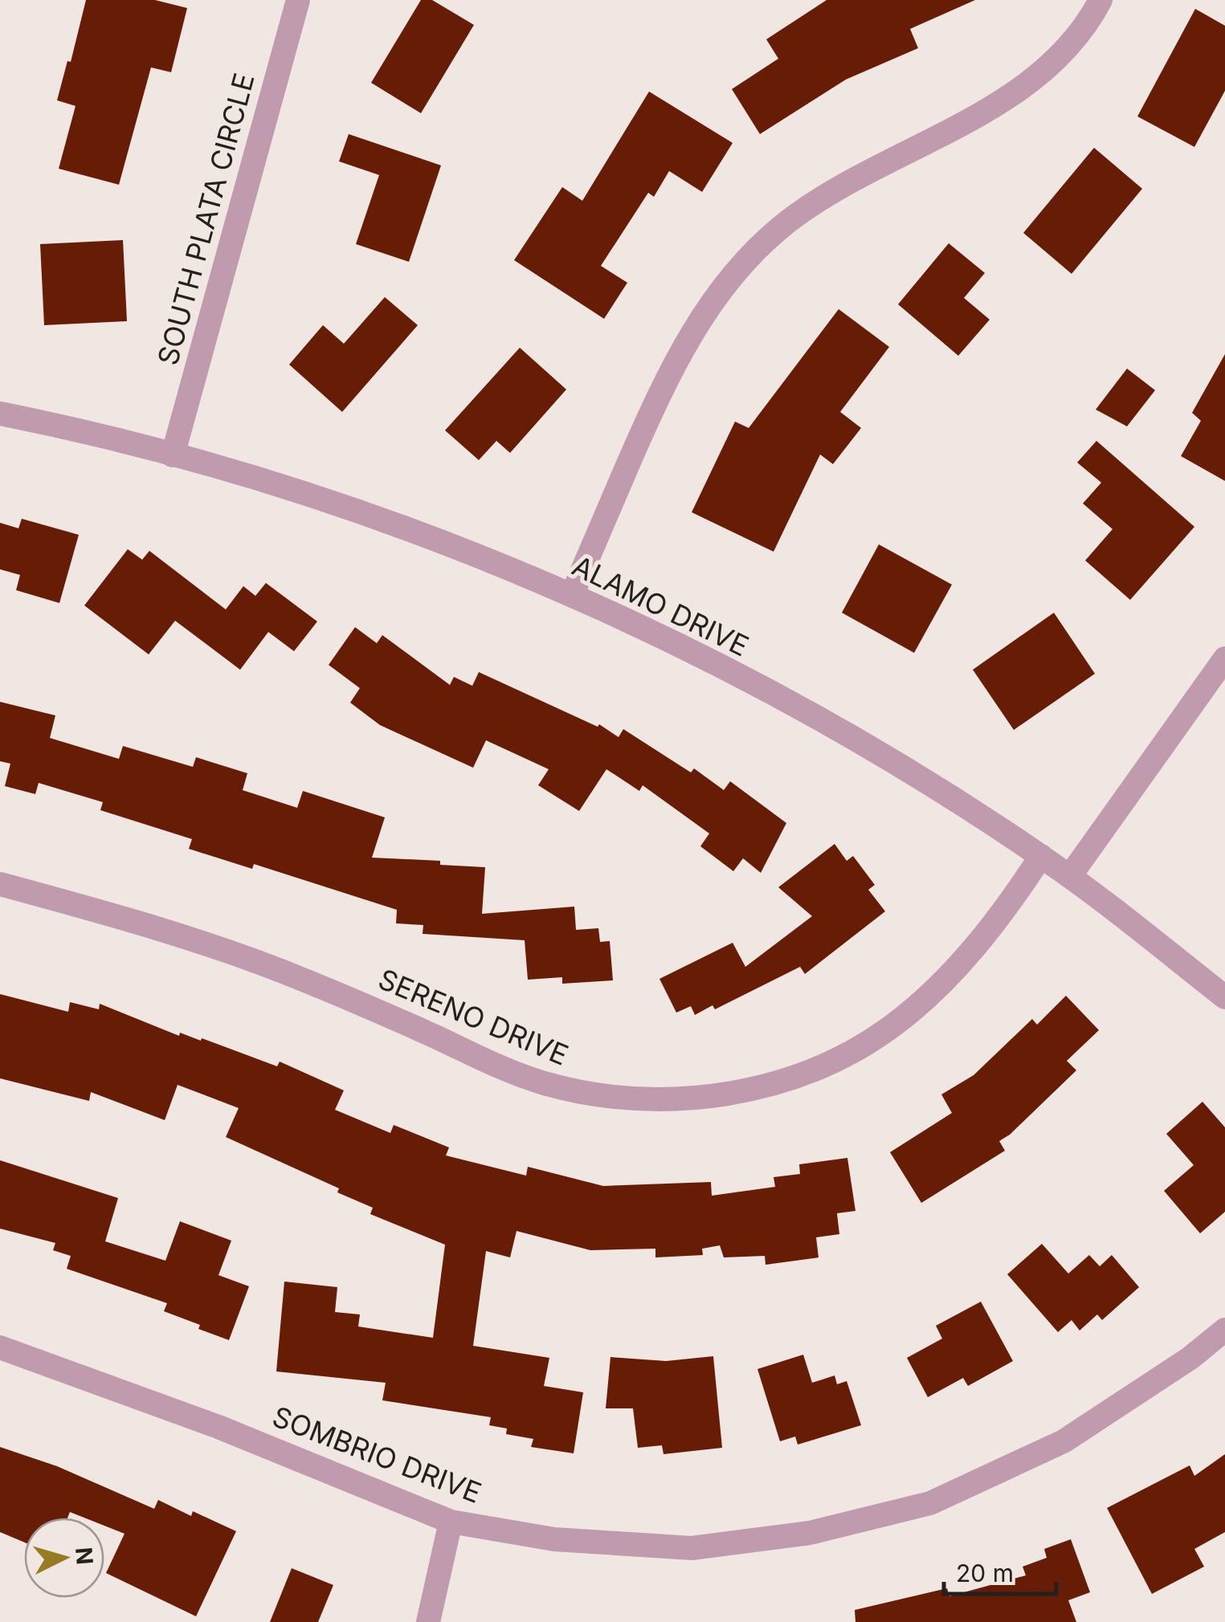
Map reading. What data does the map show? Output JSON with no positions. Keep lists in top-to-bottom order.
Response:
{
  "streets": {
    "street": [
      "SOUTH PLATA CIRCLE",
      "ALAMO DRIVE",
      "SERENO DRIVE",
      "SOMBRIO DRIVE"
    ]
  },
  "crossings": [
    ["SOUTH PLATA CIRCLE", "ALAMO DRIVE"],
    ["ALAMO DRIVE", "SERENO DRIVE"]
  ],
  "scale_bar": "20 m",
  "north": "right"
}
